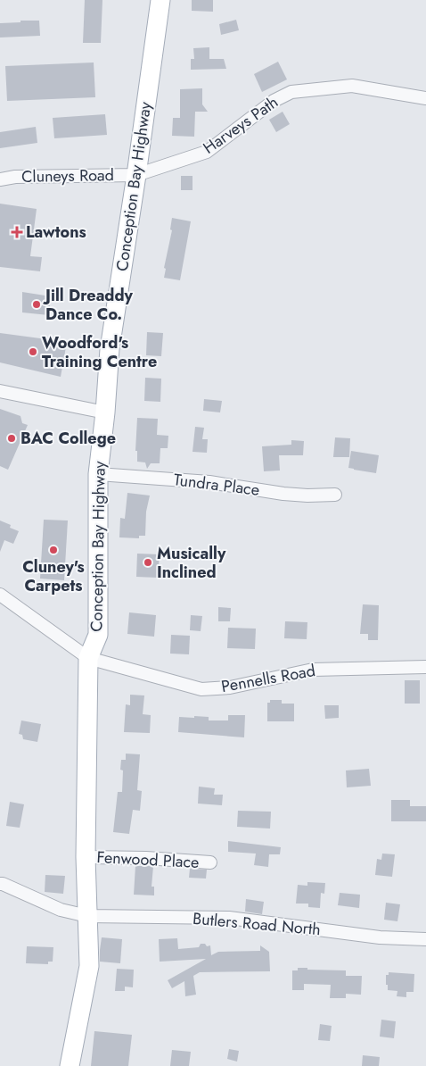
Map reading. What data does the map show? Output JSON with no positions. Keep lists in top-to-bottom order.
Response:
{
  "streets": {
    "main road": ["Conception Bay Highway"],
    "street": [
      "Harveys Path",
      "Cluneys Road",
      "Tundra Place",
      "Pennells Road",
      "Fenwood Place",
      "Butlers Road North"
    ]
  },
  "crossings": [
    ["Harveys Path", "Cluneys Road"],
    ["Harveys Path", "Conception Bay Highway"],
    ["Cluneys Road", "Conception Bay Highway"],
    ["Conception Bay Highway", "Tundra Place"],
    ["Conception Bay Highway", "Pennells Road"],
    ["Conception Bay Highway", "Fenwood Place"],
    ["Conception Bay Highway", "Butlers Road North"]
  ],
  "places": {
    "health": ["Lawtons"],
    "other": [
      "Jill Dreaddy Dance Co.",
      "Woodford's Training Centre",
      "BAC College",
      "Cluney's Carpets",
      "Musically Inclined"
    ]
  }
}
